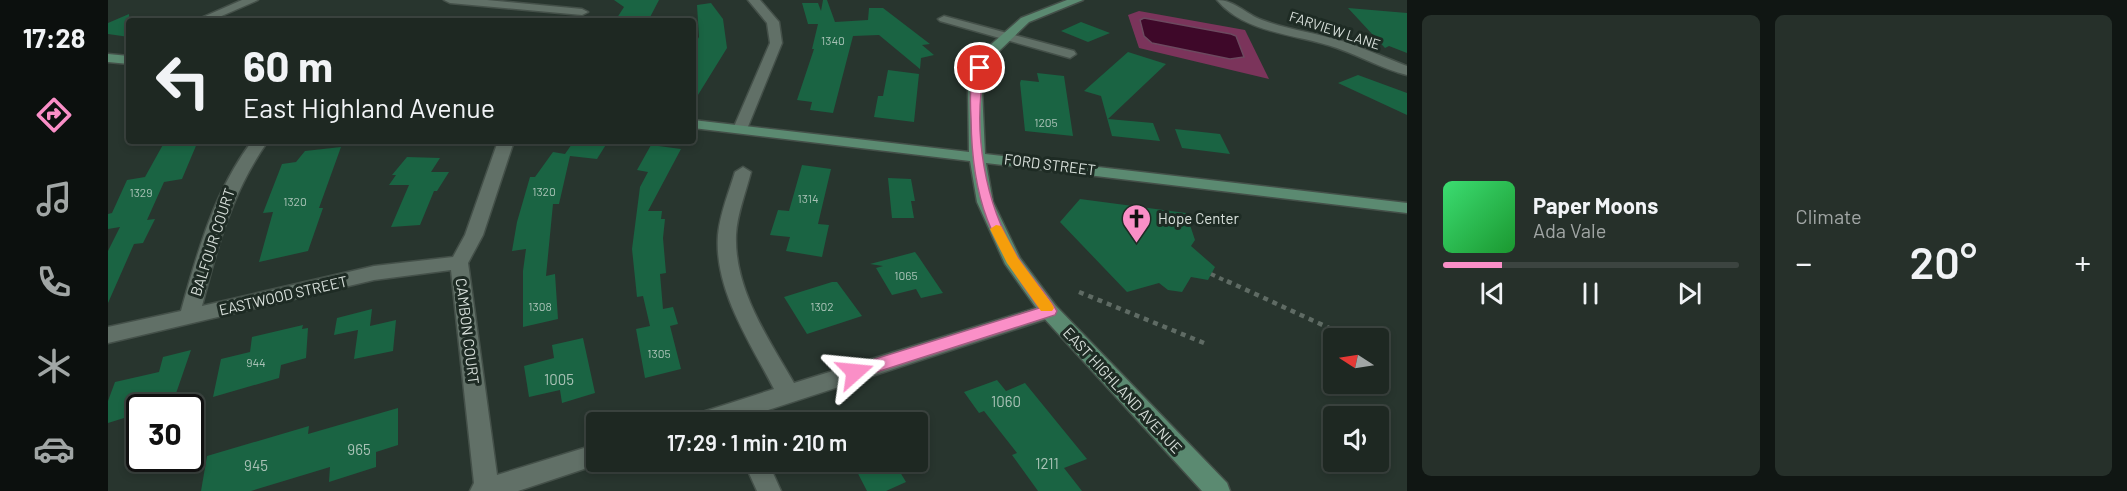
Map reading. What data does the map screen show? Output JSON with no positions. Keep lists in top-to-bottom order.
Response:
{
  "streets": {
    "main road": ["FORD STREET", "EAST HIGHLAND AVENUE"],
    "street": [
      "FARVIEW LANE",
      "BALFOUR COURT",
      "EASTWOOD STREET",
      "CAMBON COURT"
    ]
  },
  "crossings": [
    ["FORD STREET", "EAST HIGHLAND AVENUE"],
    ["BALFOUR COURT", "EASTWOOD STREET"],
    ["EASTWOOD STREET", "CAMBON COURT"]
  ],
  "places": {
    "church": ["Hope Center"]
  },
  "house_numbers": [
    "1340",
    "1205",
    "1320",
    "1329",
    "1314",
    "1320",
    "1065",
    "1308",
    "1302",
    "1305",
    "944",
    "1005",
    "1060",
    "965",
    "1211",
    "945"
  ],
  "north": "left",
  "page": {
    "tabs": "17:28",
    "tile": "Climate",
    "turn": ["60 m", "East Highland Avenue"],
    "song": ["Paper Moons", "Ada Vale"],
    "heat": ["−", "20°", "+"],
    "limit": "30",
    "trip": "17:29 · 1 min · 210 m"
  }
}
